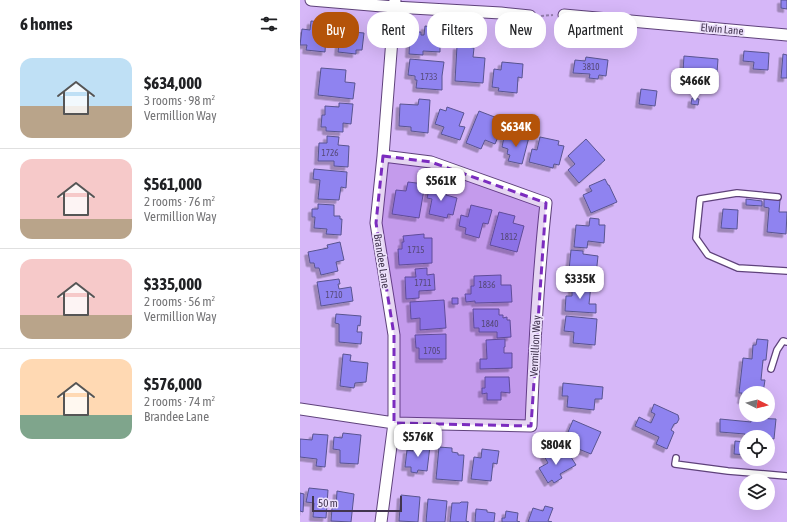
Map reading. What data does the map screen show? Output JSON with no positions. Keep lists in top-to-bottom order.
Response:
{
  "streets": {
    "street": ["Elwin Lane", "Brandee Lane", "Vermillion Way"]
  },
  "crossings": [
    ["Brandee Lane", "Vermillion Way"]
  ],
  "house_numbers": [
    "3810",
    "1733",
    "1726",
    "1812",
    "1715",
    "1711",
    "1836",
    "1710",
    "1840",
    "1705"
  ],
  "scale_bar": "50 m",
  "north": "right",
  "page": {
    "heading": "6 homes",
    "chip": [
      "Buy",
      "Rent",
      "Filters",
      "New",
      "Apartment"
    ],
    "list": [
      {
        "name": "$634,000",
        "note": "3 rooms · 98 m² · Vermillion Way"
      },
      {
        "name": "$561,000",
        "note": "2 rooms · 76 m² · Vermillion Way"
      },
      {
        "name": "$335,000",
        "note": "2 rooms · 56 m² · Vermillion Way"
      },
      {
        "name": "$576,000",
        "note": "2 rooms · 74 m² · Brandee Lane"
      }
    ],
    "price": [
      "$466K",
      "$634K",
      "$561K",
      "$335K",
      "$576K",
      "$804K"
    ],
    "scale": "50 m"
  }
}
